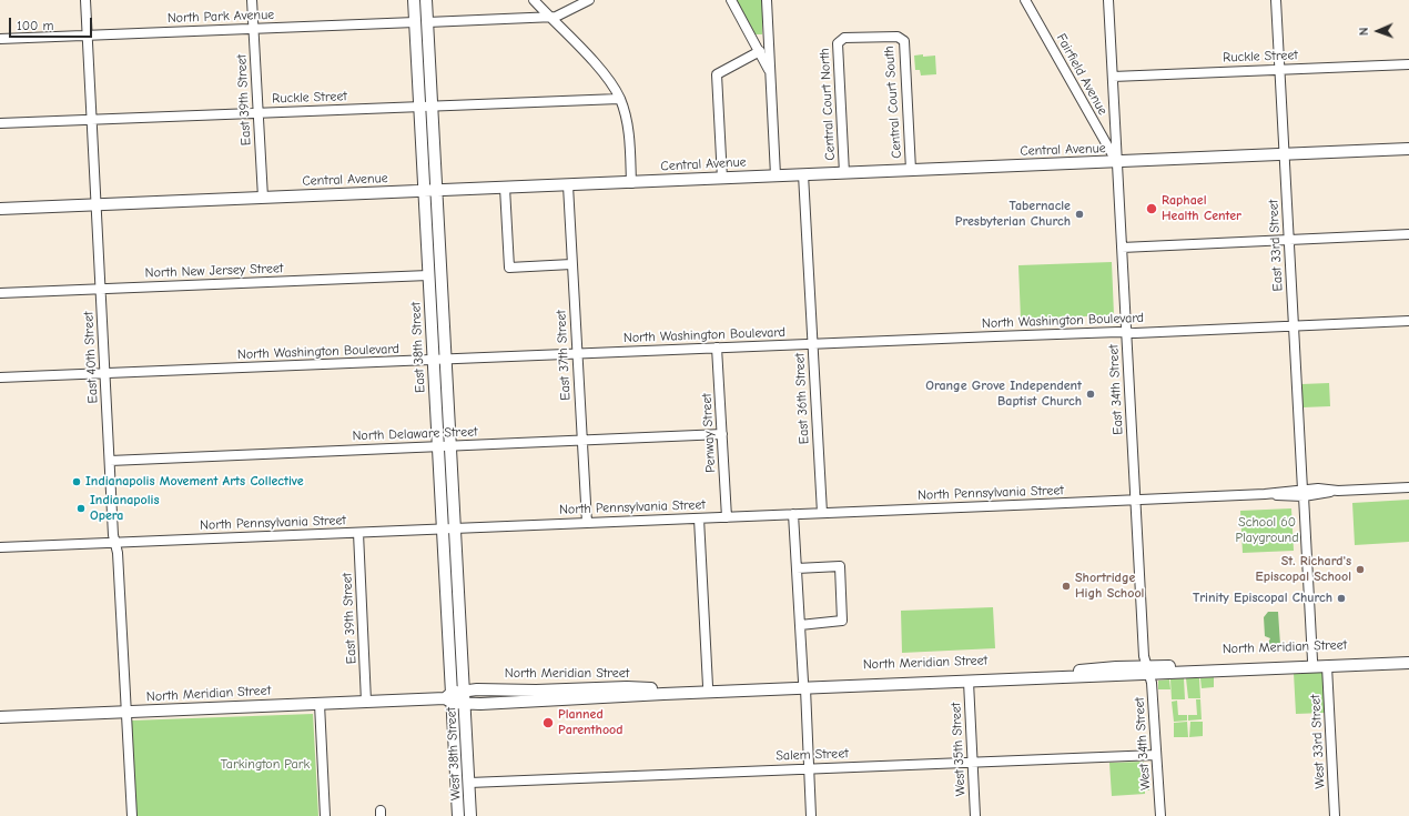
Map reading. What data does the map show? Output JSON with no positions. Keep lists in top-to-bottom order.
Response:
{
  "streets": {
    "main road": [
      "Central Avenue",
      "East 38th Street",
      "North Meridian Street",
      "West 38th Street"
    ],
    "street": [
      "North Park Avenue",
      "Ruckle Street",
      "Fairfield Avenue",
      "East 39th Street",
      "Central Court South",
      "Central Court North",
      "East 33rd Street",
      "North New Jersey Street",
      "North Washington Boulevard",
      "East 37th Street",
      "East 40th Street",
      "East 34th Street",
      "East 36th Street",
      "Penway Street",
      "North Delaware Street",
      "North Pennsylvania Street",
      "West 33rd Street",
      "West 34th Street",
      "West 35th Street",
      "Salem Street"
    ]
  },
  "crossings": [
    ["North Park Avenue", "East 39th Street"],
    ["North Park Avenue", "East 38th Street"],
    ["North Park Avenue", "East 40th Street"],
    ["Ruckle Street", "East 39th Street"],
    ["Ruckle Street", "East 33rd Street"],
    ["Ruckle Street", "East 38th Street"],
    ["Ruckle Street", "East 40th Street"],
    ["Ruckle Street", "East 34th Street"],
    ["Fairfield Avenue", "Central Avenue"],
    ["Fairfield Avenue", "East 34th Street"],
    ["East 39th Street", "Central Avenue"],
    ["East 39th Street", "North Pennsylvania Street"],
    ["East 39th Street", "North Meridian Street"],
    ["Central Court South", "Central Court North"],
    ["Central Court South", "Central Avenue"],
    ["Central Court North", "Central Avenue"],
    ["Central Avenue", "East 33rd Street"],
    ["Central Avenue", "East 38th Street"],
    ["Central Avenue", "East 37th Street"],
    ["Central Avenue", "East 40th Street"],
    ["Central Avenue", "East 34th Street"],
    ["Central Avenue", "East 36th Street"],
    ["East 33rd Street", "North Washington Boulevard"],
    ["East 33rd Street", "North Pennsylvania Street"],
    ["East 33rd Street", "North Meridian Street"],
    ["North New Jersey Street", "East 38th Street"],
    ["North New Jersey Street", "East 40th Street"],
    ["North Washington Boulevard", "East 38th Street"],
    ["North Washington Boulevard", "East 37th Street"],
    ["North Washington Boulevard", "East 40th Street"],
    ["North Washington Boulevard", "East 34th Street"],
    ["North Washington Boulevard", "East 36th Street"],
    ["North Washington Boulevard", "Penway Street"],
    ["East 38th Street", "North Delaware Street"],
    ["East 38th Street", "North Pennsylvania Street"],
    ["East 38th Street", "North Meridian Street"],
    ["East 38th Street", "West 38th Street"],
    ["East 37th Street", "North Delaware Street"],
    ["East 37th Street", "North Pennsylvania Street"],
    ["East 40th Street", "North Delaware Street"],
    ["East 40th Street", "North Pennsylvania Street"],
    ["East 40th Street", "North Meridian Street"],
    ["East 34th Street", "North Pennsylvania Street"],
    ["East 34th Street", "North Meridian Street"],
    ["East 34th Street", "West 34th Street"],
    ["East 36th Street", "North Pennsylvania Street"],
    ["Penway Street", "North Delaware Street"],
    ["Penway Street", "North Pennsylvania Street"],
    ["North Meridian Street", "West 33rd Street"],
    ["North Meridian Street", "West 34th Street"],
    ["North Meridian Street", "West 35th Street"],
    ["North Meridian Street", "West 38th Street"],
    ["West 34th Street", "Salem Street"],
    ["West 35th Street", "Salem Street"],
    ["West 38th Street", "Salem Street"]
  ],
  "parks": ["School 60 Playground", "Tarkington Park"],
  "places": [
    "Raphael Health Center",
    "Tabernacle Presbyterian Church",
    "Orange Grove Independent Baptist Church",
    "Indianapolis Movement Arts Collective",
    "Indianapolis Opera",
    "St. Richard's Episcopal School",
    "Shortridge High School",
    "Trinity Episcopal Church",
    "Planned Parenthood"
  ],
  "scale_bar": "100 m",
  "north": "left"
}
